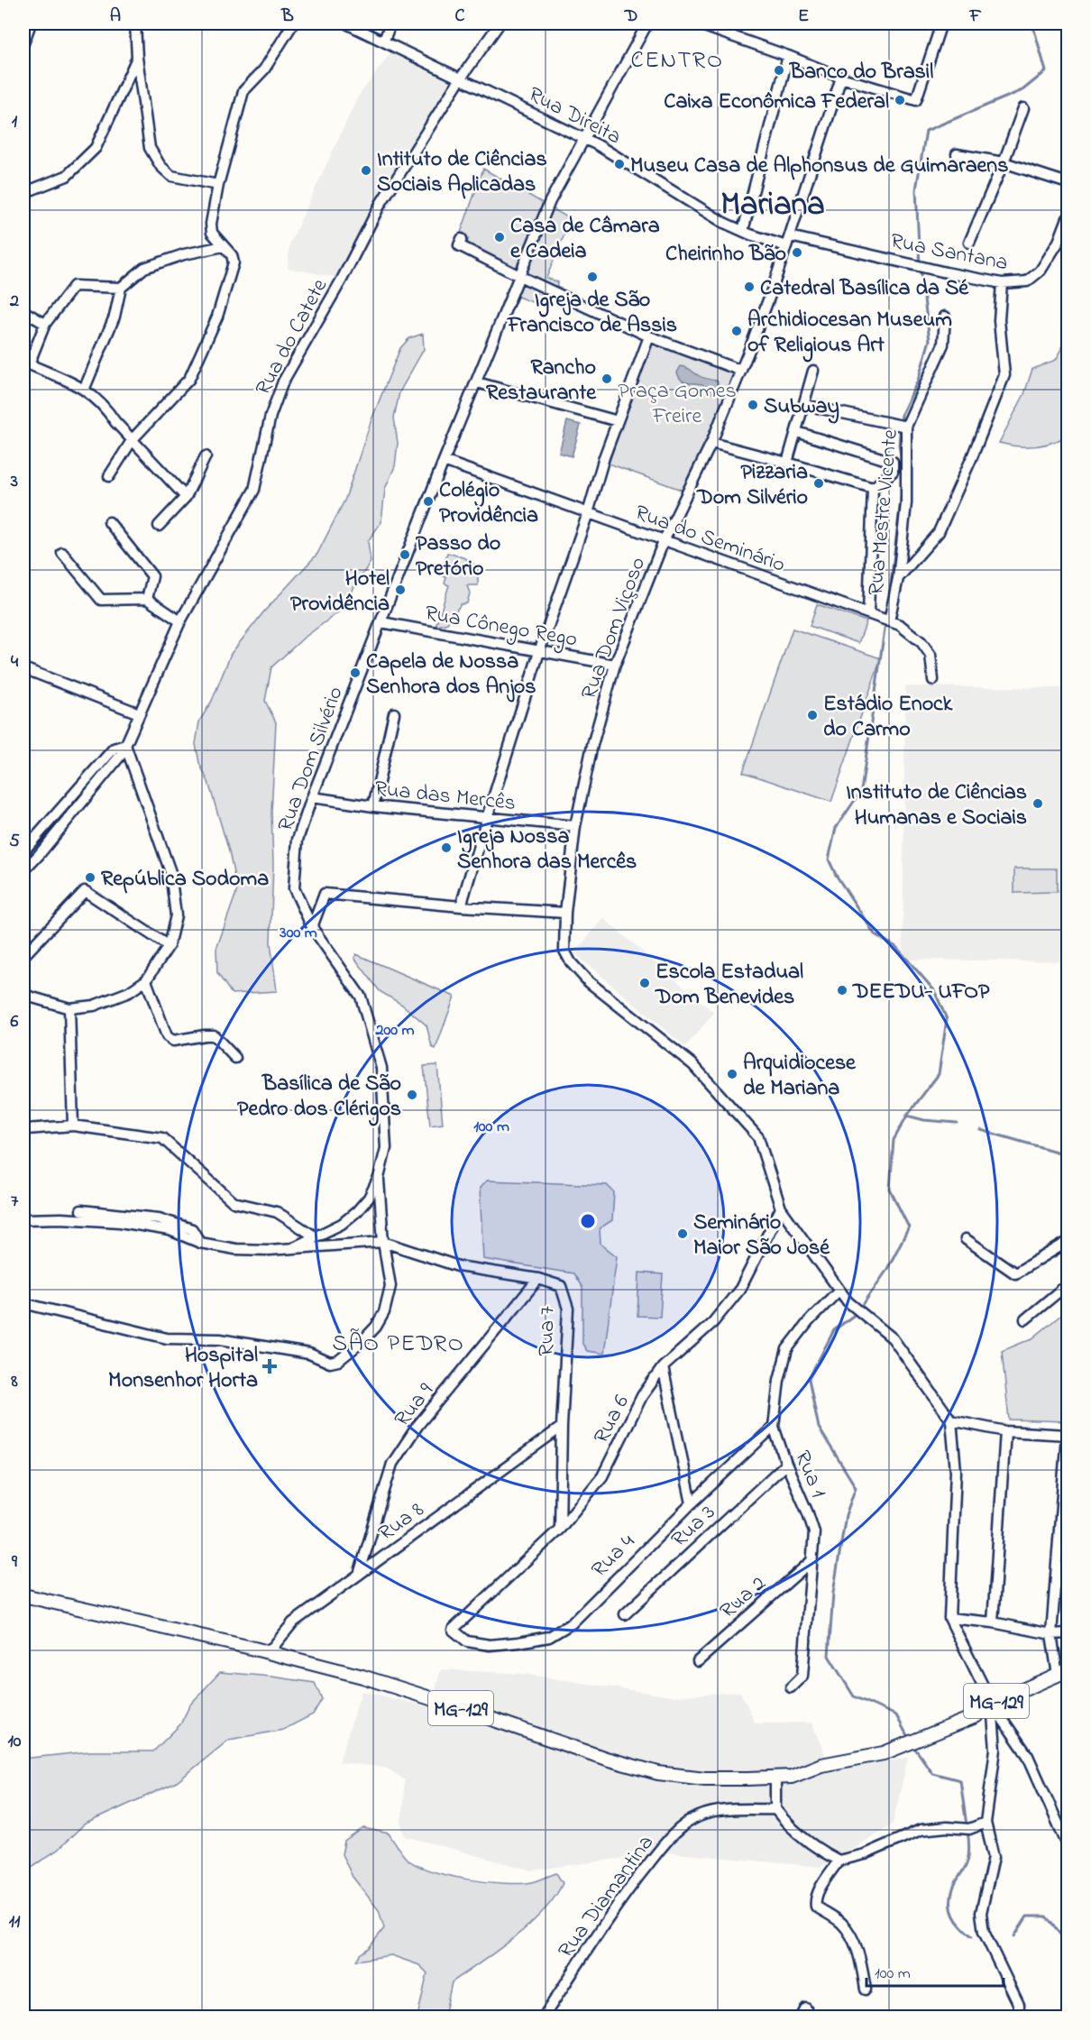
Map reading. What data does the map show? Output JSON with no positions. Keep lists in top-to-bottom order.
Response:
{
  "streets": {
    "main road": ["MG-129"],
    "street": [
      "Rua Direita",
      "Rua Santana",
      "Rua do Catete",
      "Rua Mestre Vicente",
      "Rua do Seminário",
      "Rua Cônego Rego",
      "Rua Dom Viçoso",
      "Rua Dom Silvério",
      "Rua das Mercês",
      "Rua 7",
      "Rua 9",
      "Rua 6",
      "Rua 1",
      "Rua 8",
      "Rua 3",
      "Rua 4",
      "Rua 2",
      "Rua Diamantina"
    ]
  },
  "crossings": [
    ["Rua Direita", "Rua do Catete"],
    ["Rua Direita", "Rua Dom Viçoso"],
    ["Rua Direita", "Rua Dom Silvério"],
    ["Rua Santana", "Rua Dom Viçoso"],
    ["Rua Mestre Vicente", "Rua do Seminário"],
    ["Rua do Seminário", "Rua Dom Viçoso"],
    ["Rua do Seminário", "Rua Dom Silvério"],
    ["Rua Cônego Rego", "Rua Dom Viçoso"],
    ["Rua Cônego Rego", "Rua Dom Silvério"],
    ["Rua Dom Viçoso", "Rua das Mercês"],
    ["Rua Dom Viçoso", "Rua 6"],
    ["Rua Dom Viçoso", "Rua 1"],
    ["Rua Dom Silvério", "Rua das Mercês"],
    ["Rua 7", "Rua 9"],
    ["Rua 7", "Rua 6"],
    ["Rua 7", "Rua 8"],
    ["Rua 9", "Rua 8"],
    ["Rua 6", "Rua 4"],
    ["Rua 1", "Rua 3"],
    ["Rua 1", "Rua 4"],
    ["Rua 1", "Rua 2"],
    ["Rua 8", "MG-129"]
  ],
  "districts": ["CENTRO", "Mariana", "SÃO PEDRO"],
  "parks": ["Praça Gomes Freire"],
  "places": {
    "other": [
      "Banco do Brasil",
      "Caixa Econômica Federal",
      "Museu Casa de Alphonsus de Guimaraens",
      "Intituto de Ciências Sociais Aplicadas",
      "Casa de Câmara e Cadeia",
      "Cheirinho Bão",
      "Igreja de São Francisco de Assis",
      "Catedral Basílica da Sé",
      "Archidiocesan Museum of Religious Art",
      "Rancho Restaurante",
      "Subway",
      "Pizzaria Dom Silvério",
      "Colégio Providência",
      "Passo do Pretório",
      "Hotel Providência",
      "Capela de Nossa Senhora dos Anjos",
      "Estádio Enock do Carmo",
      "Instituto de Ciências Humanas e Sociais",
      "Igreja Nossa Senhora das Mercês",
      "República Sodoma",
      "Escola Estadual Dom Benevides",
      "DEEDU- UFOP",
      "Arquidiocese de Mariana",
      "Basílica de São Pedro dos Clérigos",
      "Seminário Maior São José"
    ],
    "health": ["Hospital Monsenhor Horta"]
  },
  "scale_bar": "100 m",
  "grid": {
    "columns": [
      "A",
      "B",
      "C",
      "D",
      "E",
      "F"
    ],
    "rows": [
      "1",
      "2",
      "3",
      "4",
      "5",
      "6",
      "7",
      "8",
      "9",
      "10",
      "11"
    ]
  },
  "rings": ["300 m", "200 m", "100 m"]
}
